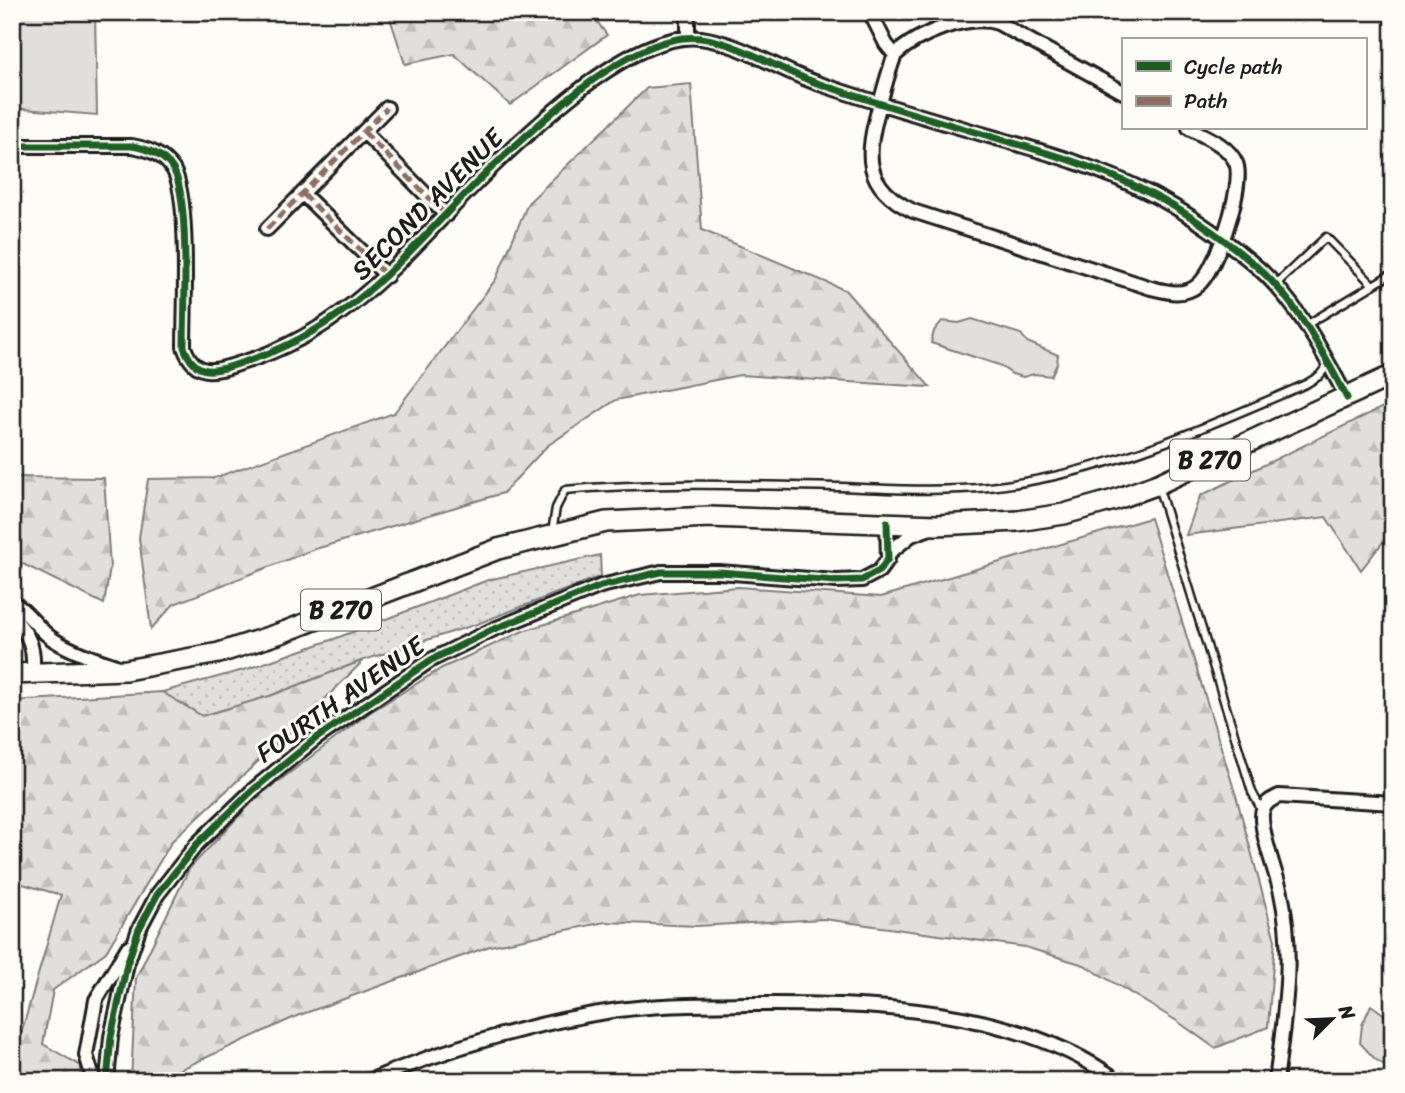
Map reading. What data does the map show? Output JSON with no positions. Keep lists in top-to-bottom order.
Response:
{
  "streets": {
    "main road": ["B 270"],
    "street": ["SECOND AVENUE", "FOURTH AVENUE"]
  },
  "crossings": [
    ["SECOND AVENUE", "B 270"],
    ["B 270", "FOURTH AVENUE"]
  ],
  "legend": ["Cycle path", "Path"],
  "north": "top right"
}
